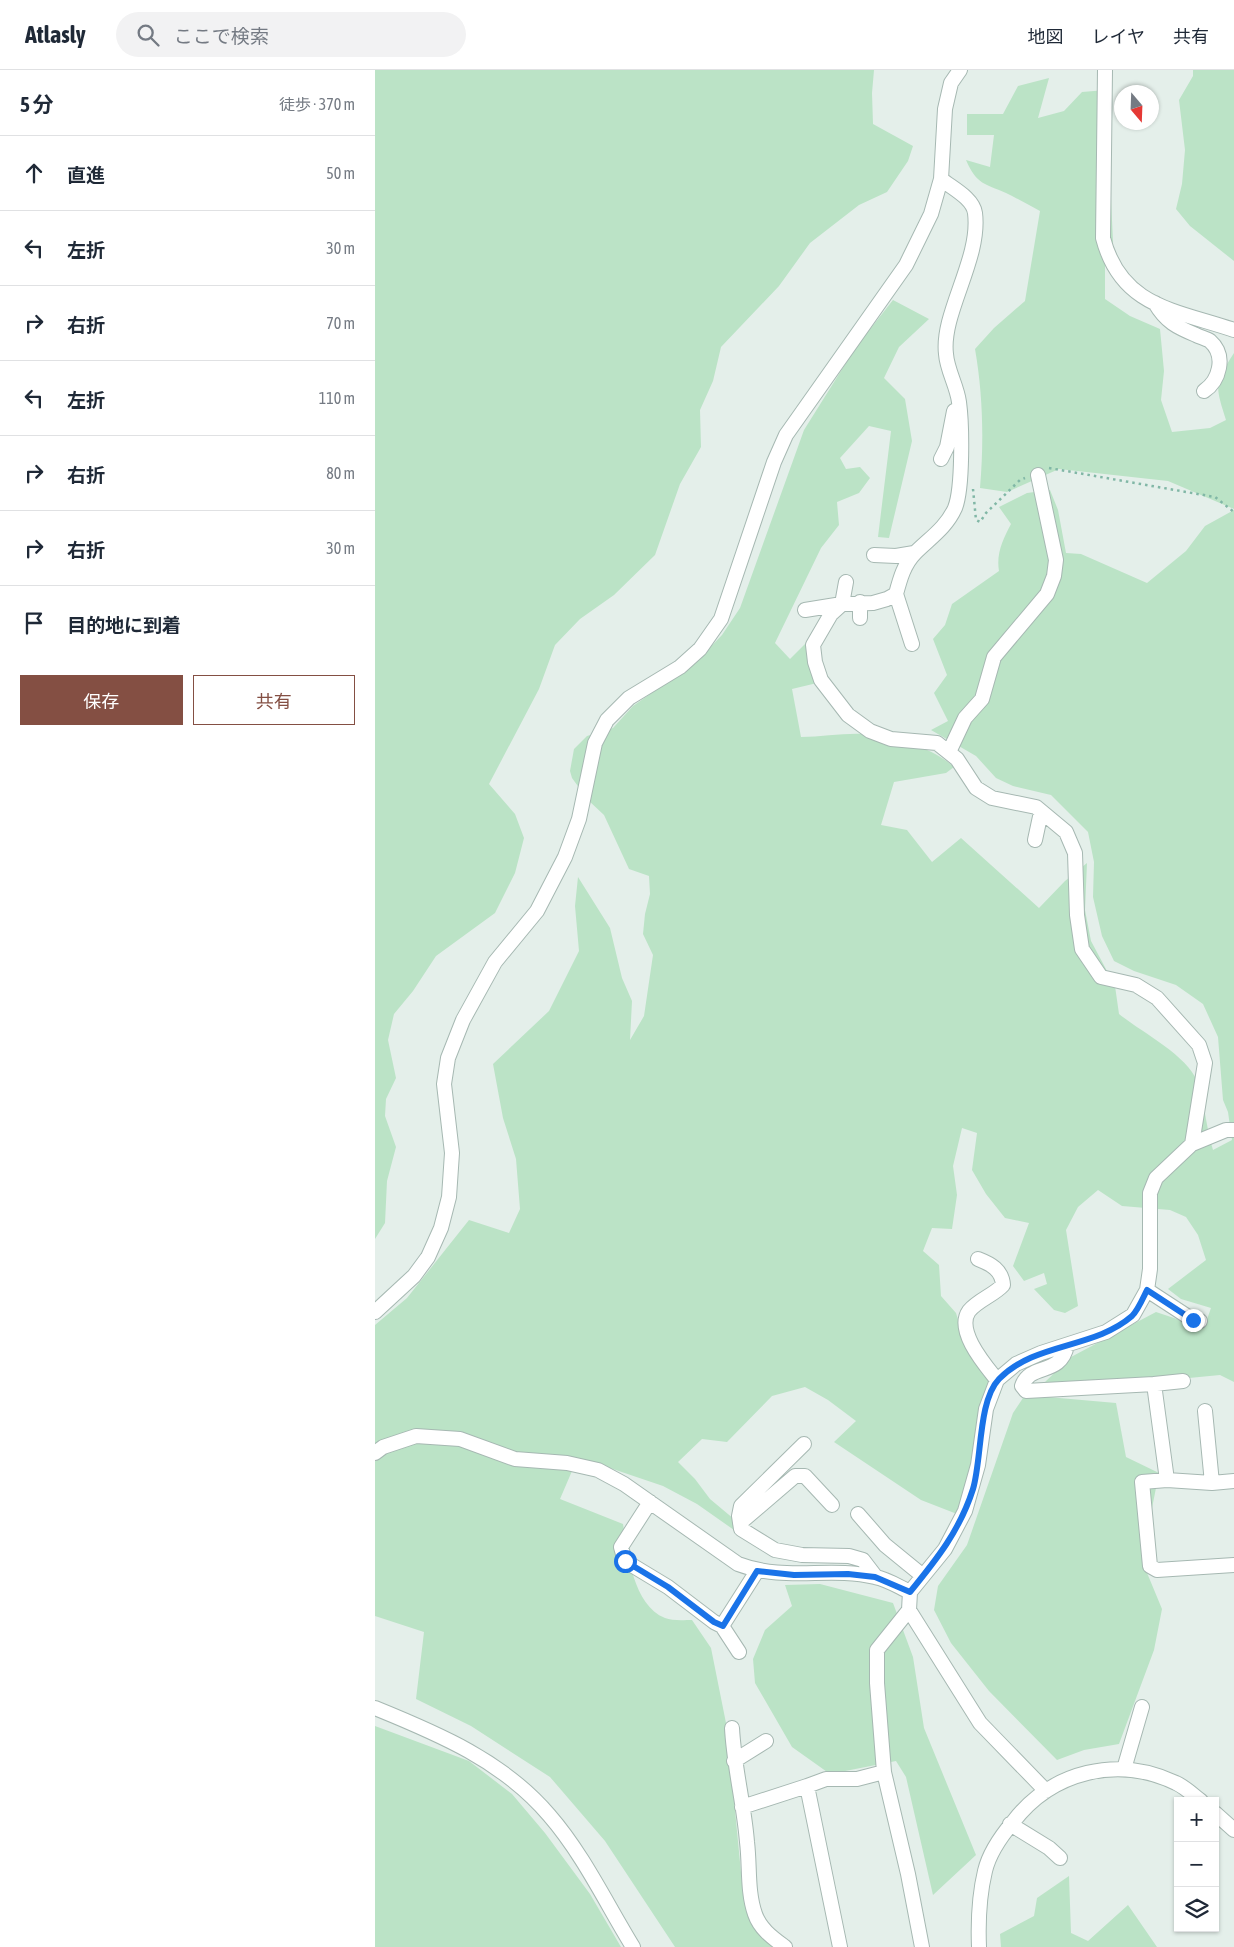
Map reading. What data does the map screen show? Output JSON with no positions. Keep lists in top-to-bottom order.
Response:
{
  "north": "bottom",
  "page": {
    "header": "Atlasly",
    "search": "ここで検索",
    "nav": ["地図", "レイヤ", "共有"],
    "heading": ["5 分", "徒歩 · 370 m"],
    "list": [
      ["直進", "50 m"],
      ["左折", "30 m"],
      ["右折", "70 m"],
      ["左折", "110 m"],
      ["右折", "80 m"],
      ["右折", "30 m"],
      "目的地に到着"
    ],
    "buttons": ["保存", "共有"],
    "map_buttons": ["+", "−"]
  }
}
